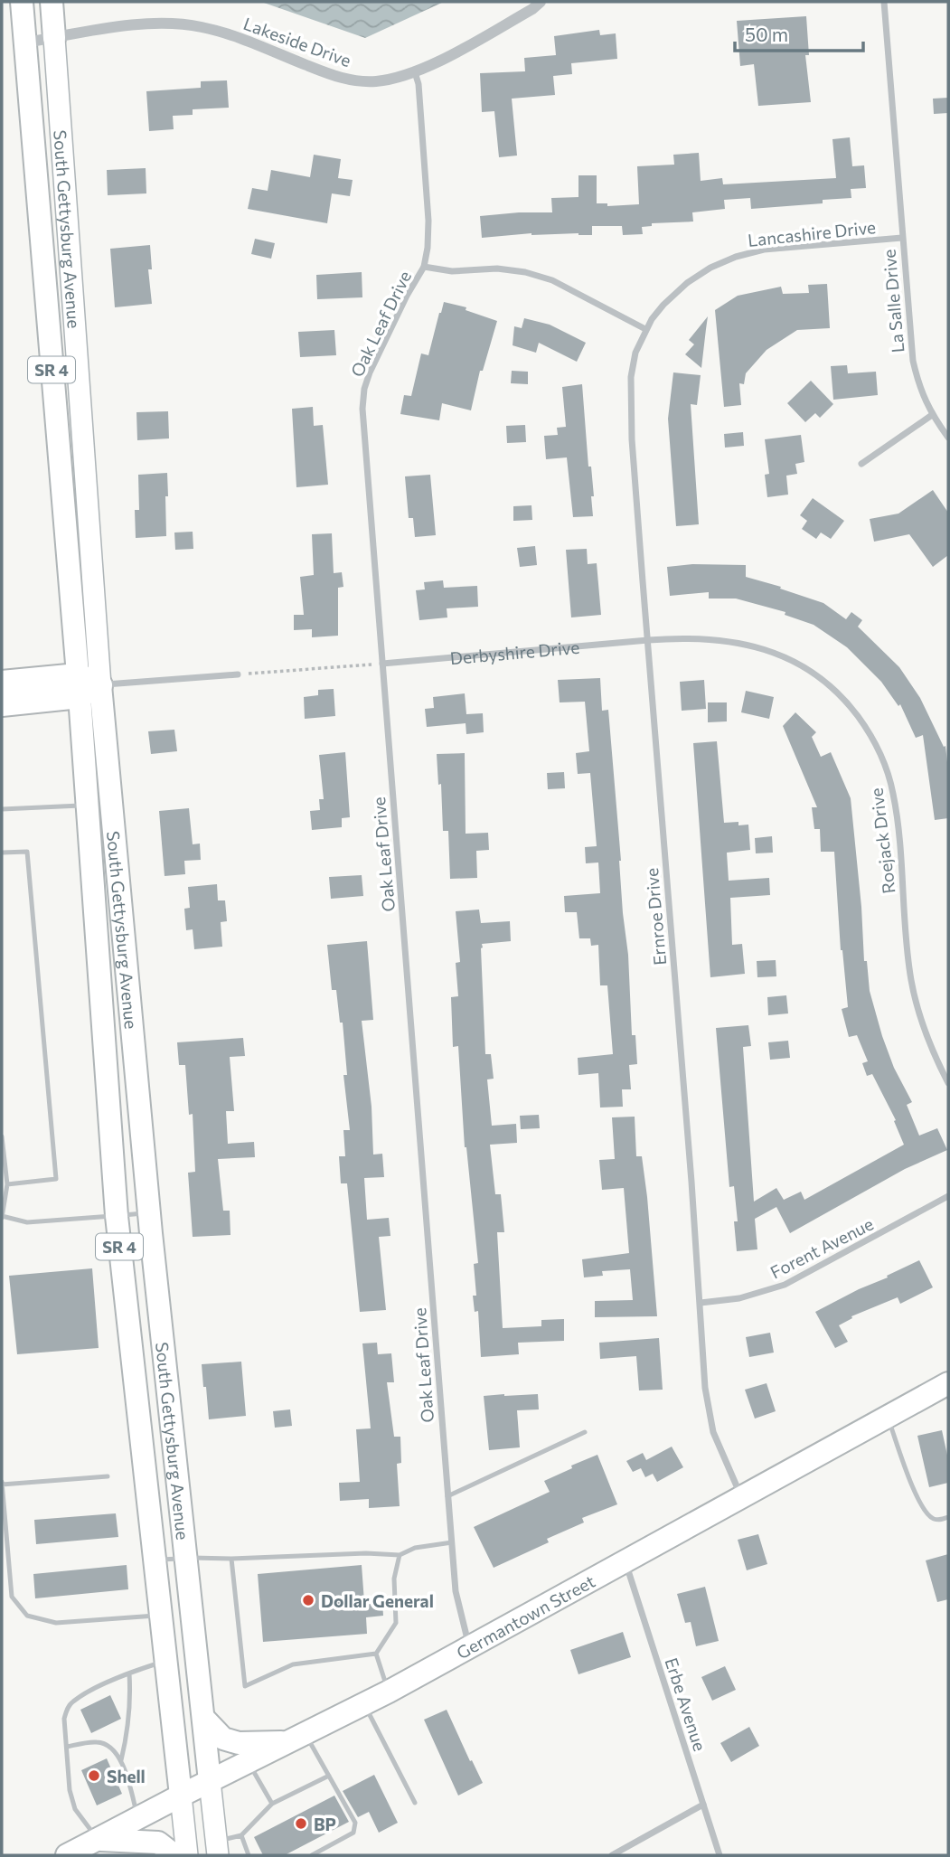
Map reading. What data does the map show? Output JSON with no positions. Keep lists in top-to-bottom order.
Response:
{
  "streets": {
    "main road": ["South Gettysburg Avenue", "SR 4", "Germantown Street"],
    "street": [
      "Lakeside Drive",
      "Lancashire Drive",
      "La Salle Drive",
      "Oak Leaf Drive",
      "Derbyshire Drive",
      "Roejack Drive",
      "Ernroe Drive",
      "Forent Avenue",
      "Erbe Avenue"
    ]
  },
  "crossings": [
    ["Lakeside Drive", "South Gettysburg Avenue"],
    ["Lakeside Drive", "Oak Leaf Drive"],
    ["South Gettysburg Avenue", "Germantown Street"],
    ["Lancashire Drive", "La Salle Drive"],
    ["Lancashire Drive", "Ernroe Drive"],
    ["Oak Leaf Drive", "Derbyshire Drive"],
    ["Oak Leaf Drive", "Germantown Street"],
    ["Derbyshire Drive", "Roejack Drive"],
    ["Derbyshire Drive", "Ernroe Drive"],
    ["Roejack Drive", "Ernroe Drive"],
    ["Ernroe Drive", "Forent Avenue"],
    ["Ernroe Drive", "Germantown Street"],
    ["Germantown Street", "Erbe Avenue"]
  ],
  "places": ["Dollar General", "Shell", "BP"],
  "scale_bar": "50 m"
}
